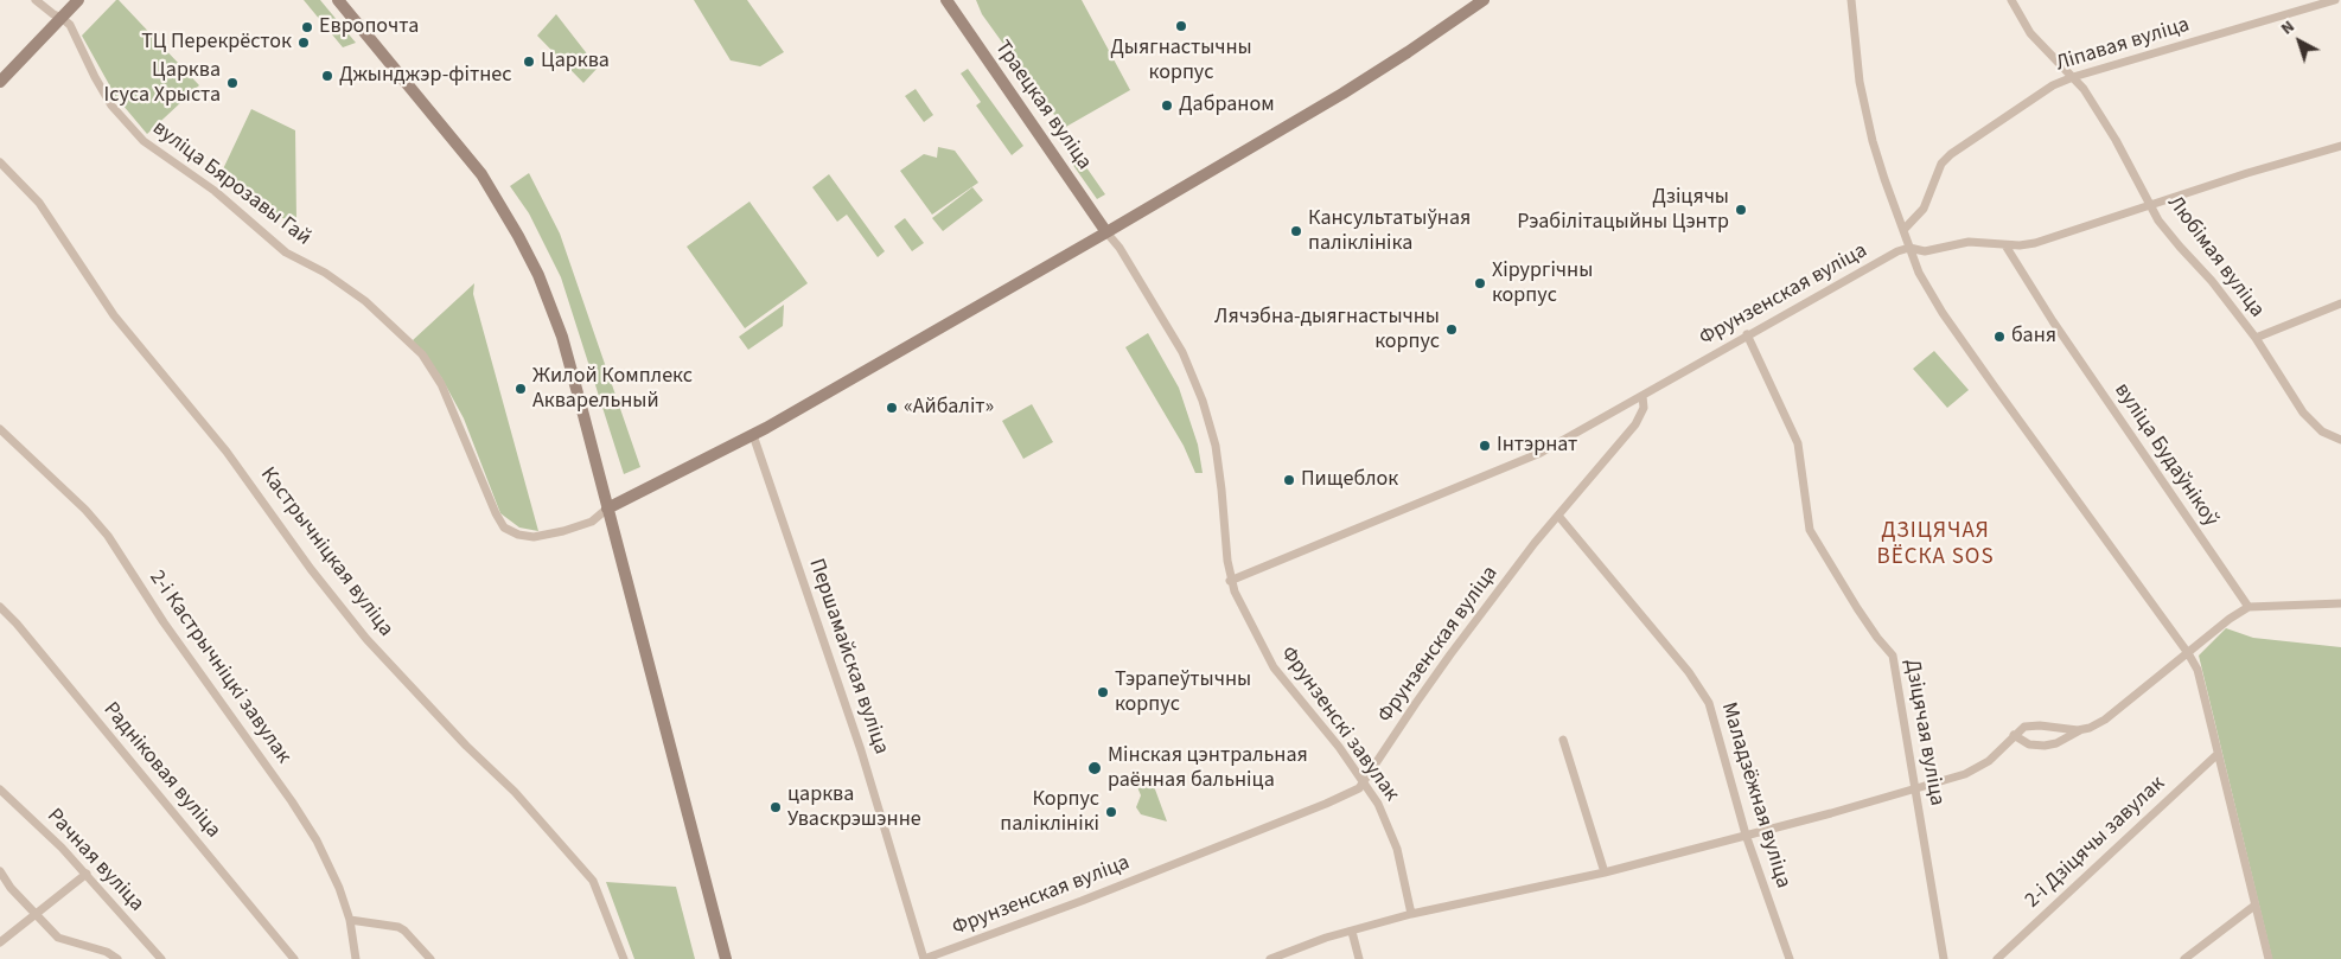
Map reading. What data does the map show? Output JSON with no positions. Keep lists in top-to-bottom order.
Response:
{
  "streets": {
    "main road": ["Траецкая вуліца"],
    "street": [
      "Ліпавая вуліца",
      "вуліца Бярозавы Гай",
      "Любімая вуліца",
      "Фрунзенская вуліца",
      "вуліца Будаўнікоў",
      "Кастрычніцкая вуліца",
      "Першамайская вуліца",
      "2-і Кастрычніцкі завулак",
      "Фрунзенскі завулак",
      "Дзіцячая вуліца",
      "Радніковая вуліца",
      "Маладзёжная вуліца",
      "2-і Дзіцячы завулак",
      "Рачная вуліца"
    ]
  },
  "crossings": [
    ["Ліпавая вуліца", "Любімая вуліца"],
    ["Траецкая вуліца", "Фрунзенскі завулак"],
    ["Фрунзенская вуліца", "Першамайская вуліца"],
    ["Фрунзенская вуліца", "Фрунзенскі завулак"],
    ["Фрунзенская вуліца", "Дзіцячая вуліца"],
    ["Фрунзенская вуліца", "Маладзёжная вуліца"]
  ],
  "districts": ["ДЗІЦЯЧАЯ ВЁСКА SOS"],
  "places": [
    "Дыягнастычны корпус",
    "Европочта",
    "ТЦ Перекрёсток",
    "Царква",
    "Джынджэр-фітнес",
    "Царква Ісуса Хрыста",
    "Дабраном",
    "Дзіцячы Рэабілітацыйны Цэнтр",
    "Кансультатыўная паліклініка",
    "Хірургічны корпус",
    "Лячэбна-дыягнастычны корпус",
    "баня",
    "Жилой Комплекс Акварельный",
    "«Айбаліт»",
    "Інтэрнат",
    "Пищеблок",
    "Тэрапеўтычны корпус",
    "Мінская цэнтральная раённая бальніца",
    "царква Уваскрэшэнне",
    "Корпус паліклінікі"
  ],
  "north": "top left"
}
